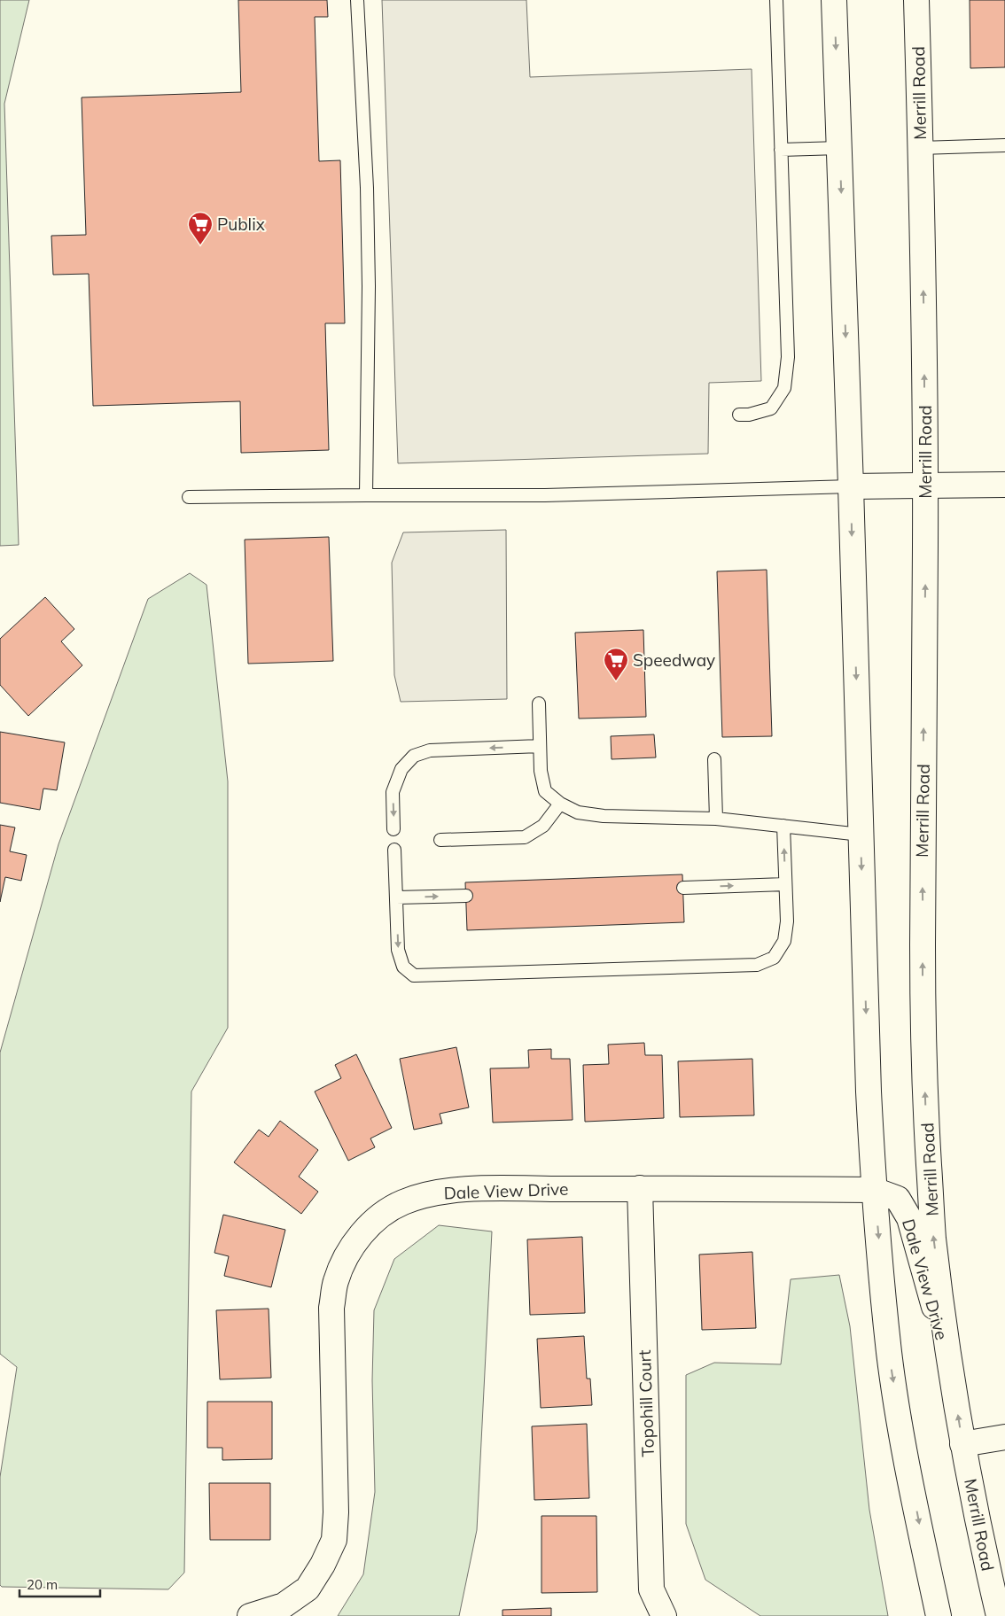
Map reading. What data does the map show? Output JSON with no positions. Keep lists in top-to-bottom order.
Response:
{
  "streets": {
    "main road": ["Merrill Road", "Dale View Drive", "Topohill Court"]
  },
  "crossings": [
    ["Merrill Road", "Dale View Drive"],
    ["Dale View Drive", "Topohill Court"]
  ],
  "places": {
    "supermarket": ["Publix", "Speedway"]
  },
  "scale_bar": "20 m"
}
